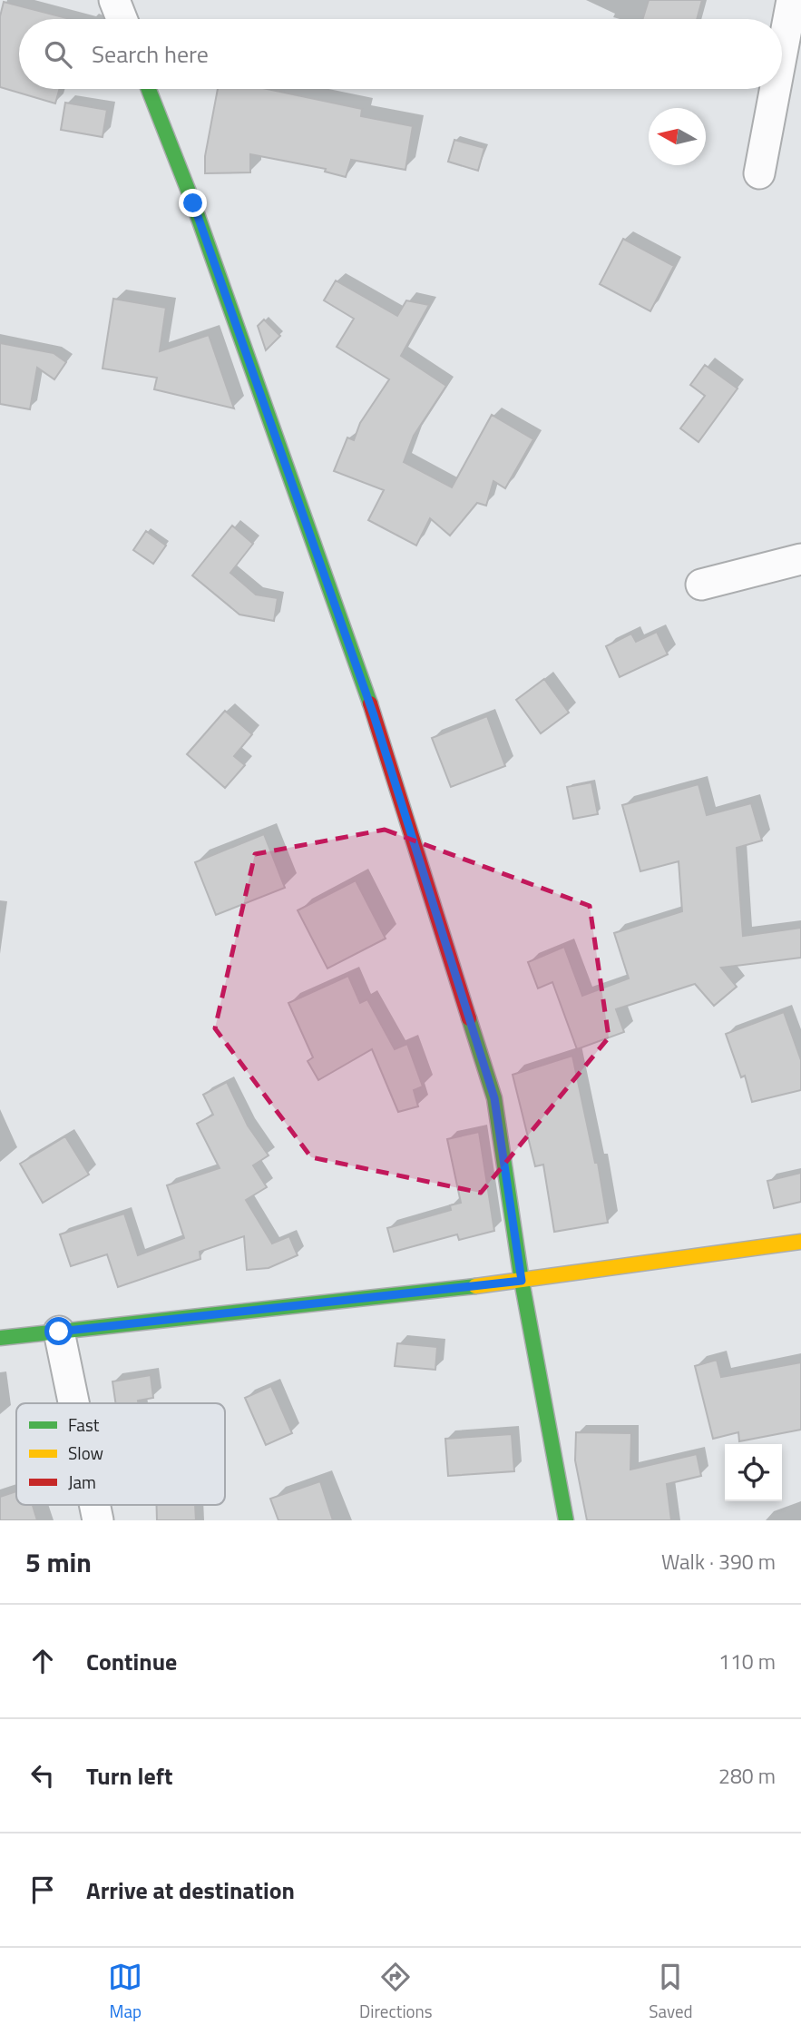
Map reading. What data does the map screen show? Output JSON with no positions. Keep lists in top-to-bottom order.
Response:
{
  "legend": ["Fast", "Slow", "Jam"],
  "north": "left",
  "page": {
    "search": "Search here",
    "heading": ["5 min", "Walk · 390 m"],
    "list": [
      ["Continue", "110 m"],
      ["Turn left", "280 m"],
      "Arrive at destination"
    ],
    "nav": ["Map", "Directions", "Saved"]
  }
}
